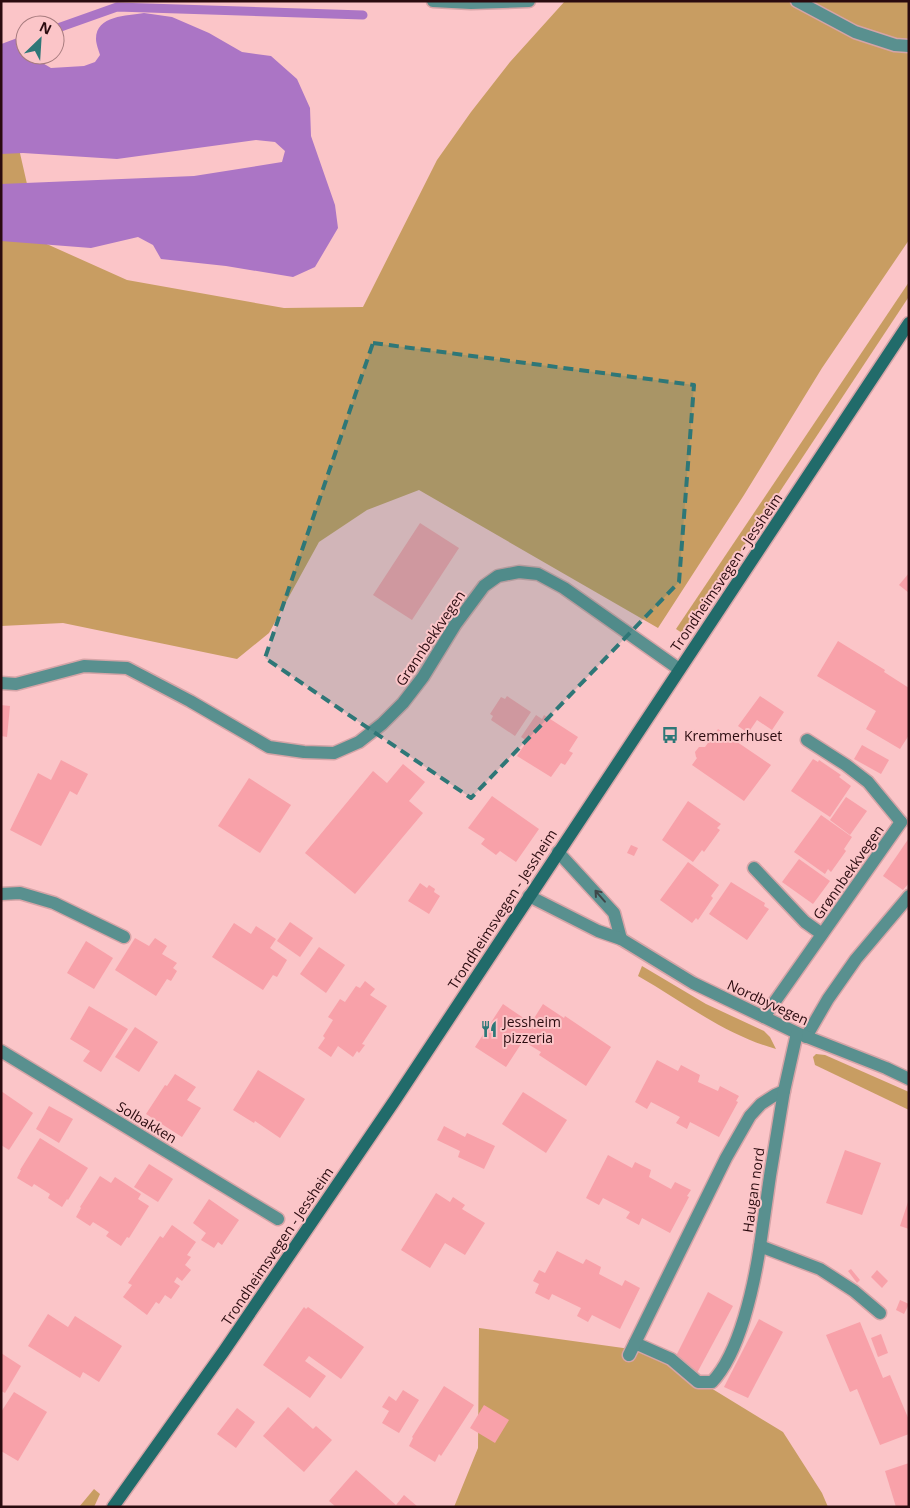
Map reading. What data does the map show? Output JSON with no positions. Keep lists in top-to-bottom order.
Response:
{
  "streets": {
    "main road": ["Trondheimsvegen - Jessheim"],
    "street": [
      "Grønnbekkvegen",
      "Nordbyvegen",
      "Solbakken",
      "Haugan nord"
    ]
  },
  "crossings": [
    ["Trondheimsvegen - Jessheim", "Grønnbekkvegen"],
    ["Trondheimsvegen - Jessheim", "Nordbyvegen"],
    ["Grønnbekkvegen", "Nordbyvegen"],
    ["Nordbyvegen", "Haugan nord"]
  ],
  "places": {
    "bus stop": ["Kremmerhuset"],
    "restaurant": ["Jessheim pizzeria"]
  },
  "north": "top right"
}
